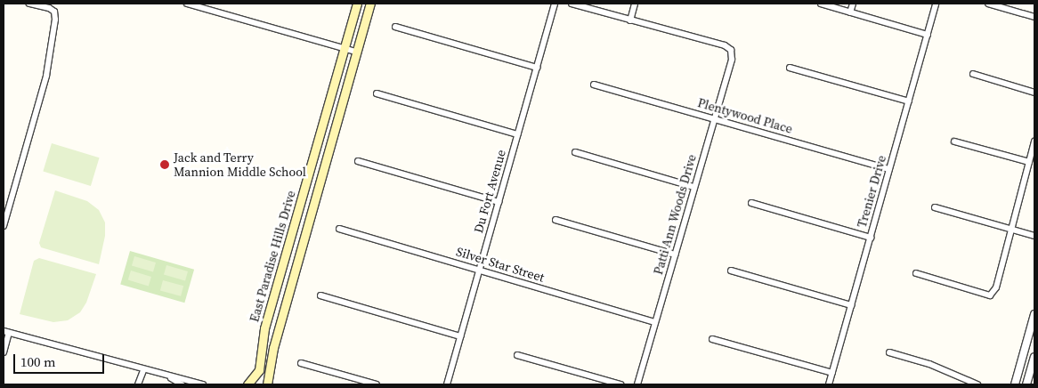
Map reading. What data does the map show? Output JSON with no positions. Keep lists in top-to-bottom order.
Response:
{
  "streets": {
    "main road": ["East Paradise Hills Drive"],
    "street": [
      "Plentywood Place",
      "Du Fort Avenue",
      "Trenier Drive",
      "Patti Ann Woods Drive",
      "Silver Star Street"
    ]
  },
  "crossings": [
    ["Plentywood Place", "Trenier Drive"],
    ["Plentywood Place", "Patti Ann Woods Drive"],
    ["Du Fort Avenue", "Silver Star Street"],
    ["Patti Ann Woods Drive", "Silver Star Street"]
  ],
  "places": ["Jack and Terry Mannion Middle School"],
  "scale_bar": "100 m"
}
